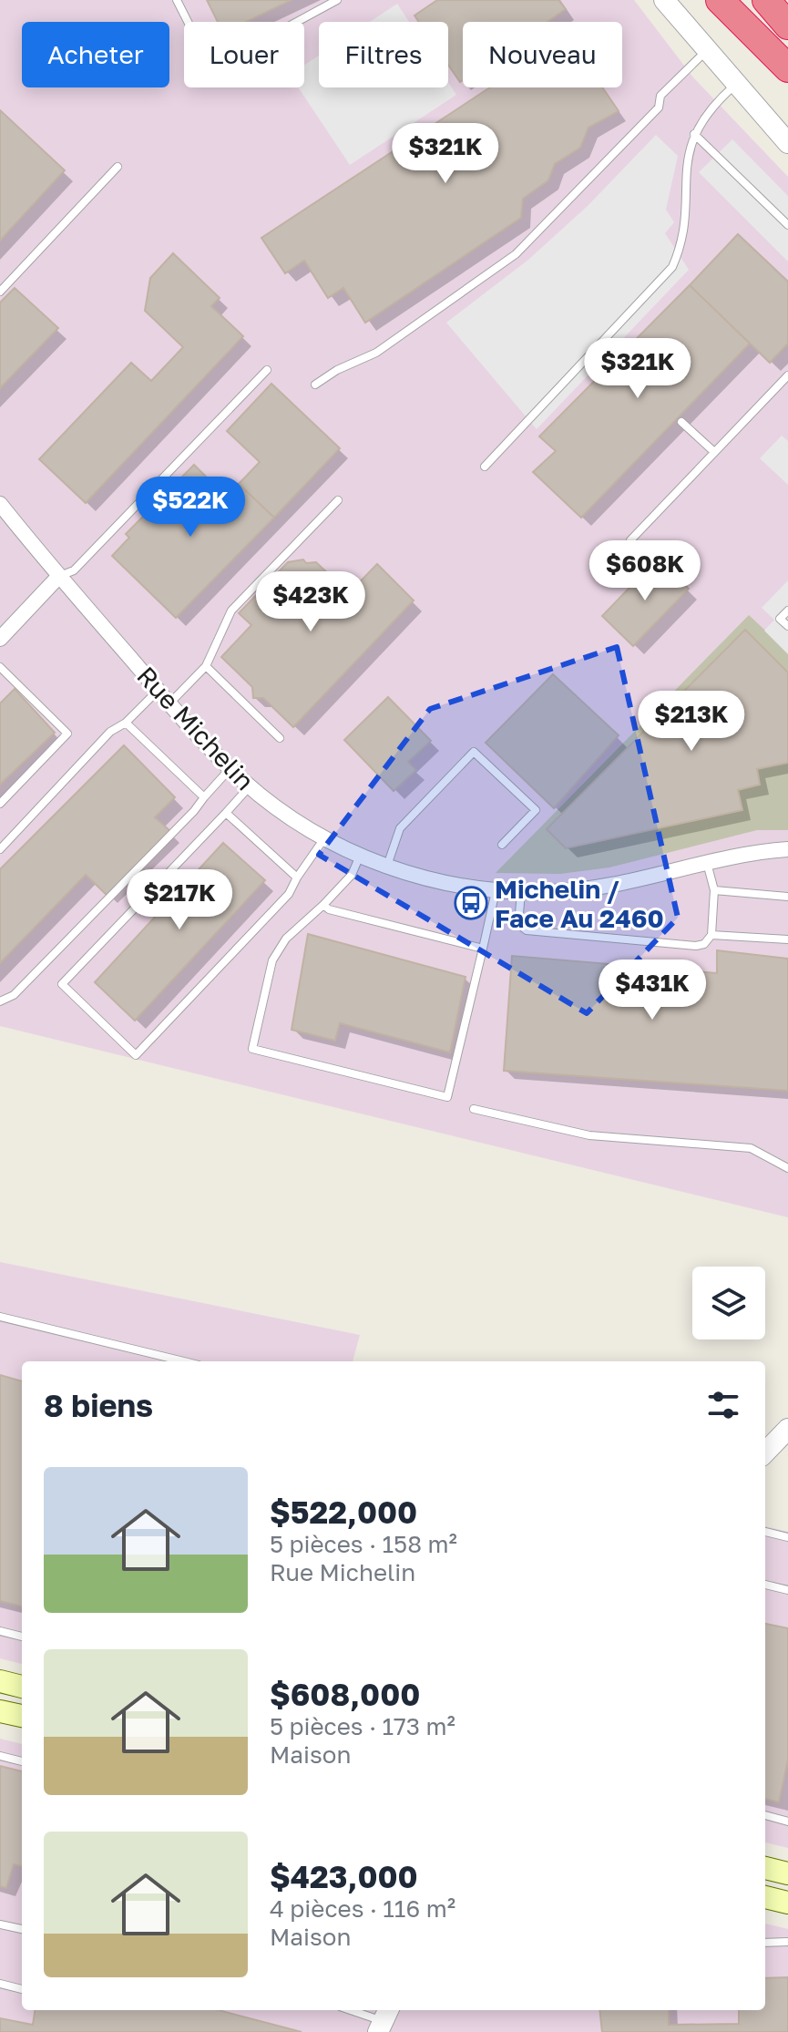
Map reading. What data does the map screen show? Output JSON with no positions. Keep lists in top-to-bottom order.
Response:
{
  "streets": {
    "street": ["Rue Michelin"]
  },
  "places": {
    "bus stop": ["Michelin / Face Au 2460"]
  },
  "page": {
    "chip": [
      "Acheter",
      "Louer",
      "Filtres",
      "Nouveau"
    ],
    "price": [
      "$321K",
      "$321K",
      "$522K",
      "$608K",
      "$423K",
      "$213K",
      "$217K",
      "$431K"
    ],
    "heading": "8 biens",
    "list": [
      {
        "name": "$522,000",
        "note": "5 pièces · 158 m² · Rue Michelin"
      },
      {
        "name": "$608,000",
        "note": "5 pièces · 173 m² · Maison"
      },
      {
        "name": "$423,000",
        "note": "4 pièces · 116 m² · Maison"
      }
    ]
  }
}
